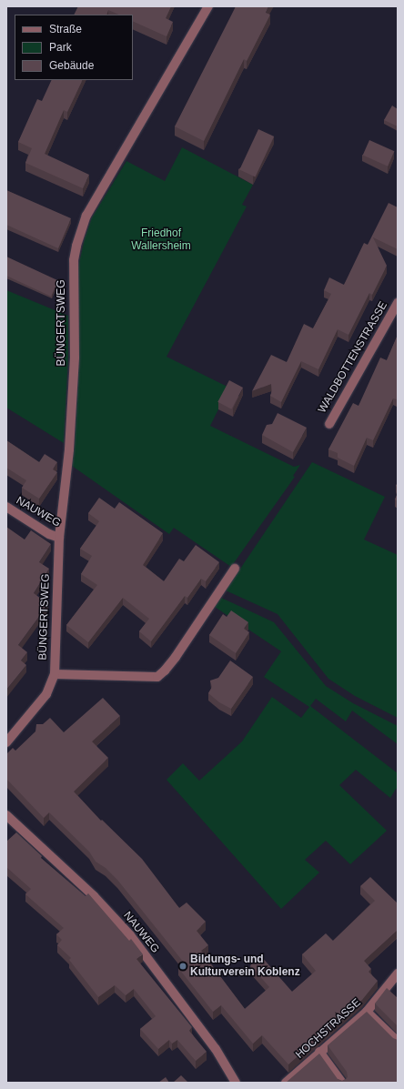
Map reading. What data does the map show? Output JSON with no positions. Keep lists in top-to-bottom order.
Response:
{
  "streets": {
    "street": [
      "BÜNGERTSWEG",
      "WALDBOTTENSTRASSE",
      "NAUWEG",
      "HOCHSTRASSE"
    ]
  },
  "crossings": [
    ["BÜNGERTSWEG", "NAUWEG"]
  ],
  "parks": ["Friedhof Wallersheim"],
  "places": ["Bildungs- und Kulturverein Koblenz"],
  "legend": ["Straße", "Park", "Gebäude"]
}
